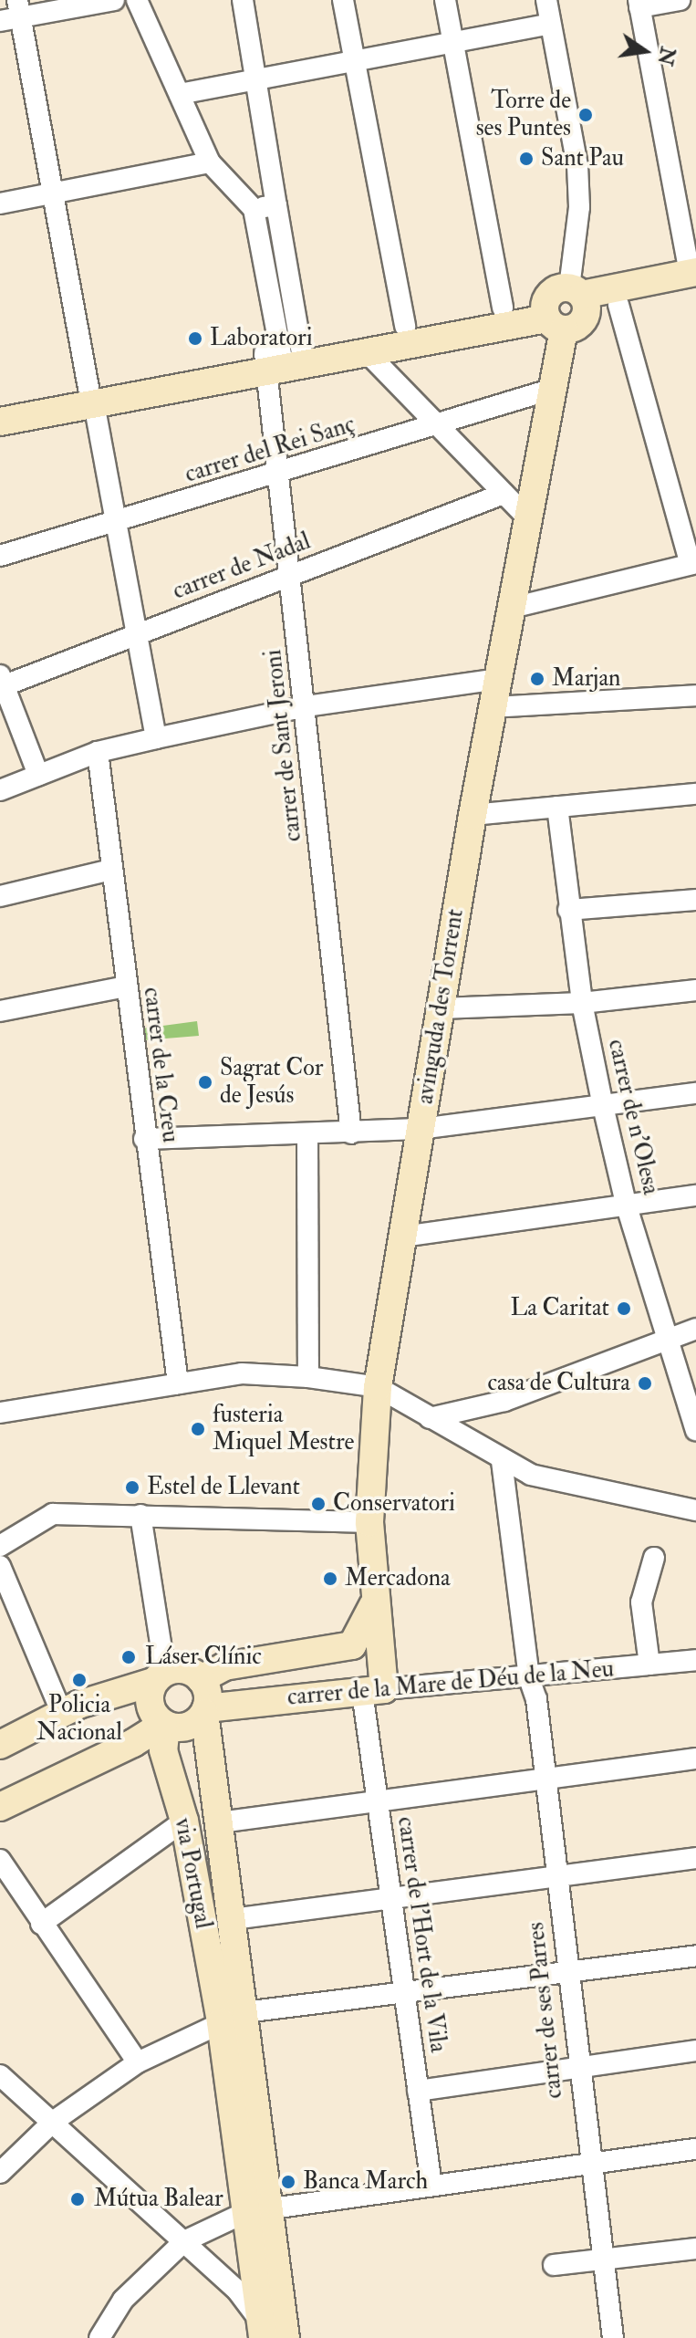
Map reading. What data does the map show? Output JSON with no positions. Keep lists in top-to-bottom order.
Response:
{
  "streets": {
    "main road": ["avinguda des Torrent", "carrer de la Mare de Déu de la Neu", "via Portugal"],
    "street": [
      "carrer del Rei Sanç",
      "carrer de Nadal",
      "carrer de Sant Jeroni",
      "carrer de la Creu",
      "carrer de n'Olesa",
      "carrer de l'Hort de la Vila",
      "carrer de ses Parres"
    ]
  },
  "crossings": [
    ["carrer del Rei Sanç", "carrer de Sant Jeroni"],
    ["carrer del Rei Sanç", "avinguda des Torrent"],
    ["carrer de Nadal", "carrer de Sant Jeroni"],
    ["avinguda des Torrent", "carrer de la Mare de Déu de la Neu"],
    ["avinguda des Torrent", "carrer de l'Hort de la Vila"],
    ["carrer de la Mare de Déu de la Neu", "via Portugal"],
    ["carrer de la Mare de Déu de la Neu", "carrer de l'Hort de la Vila"],
    ["carrer de la Mare de Déu de la Neu", "carrer de ses Parres"]
  ],
  "places": [
    "Torre de ses Puntes",
    "Sant Pau",
    "Laboratori",
    "Marjan",
    "Sagrat Cor de Jesús",
    "La Caritat",
    "casa de Cultura",
    "fusteria Miquel Mestre",
    "Estel de Llevant",
    "Conservatori",
    "Mercadona",
    "Láser Clínic",
    "Policia Nacional",
    "Banca March",
    "Mútua Balear"
  ],
  "north": "right"
}
